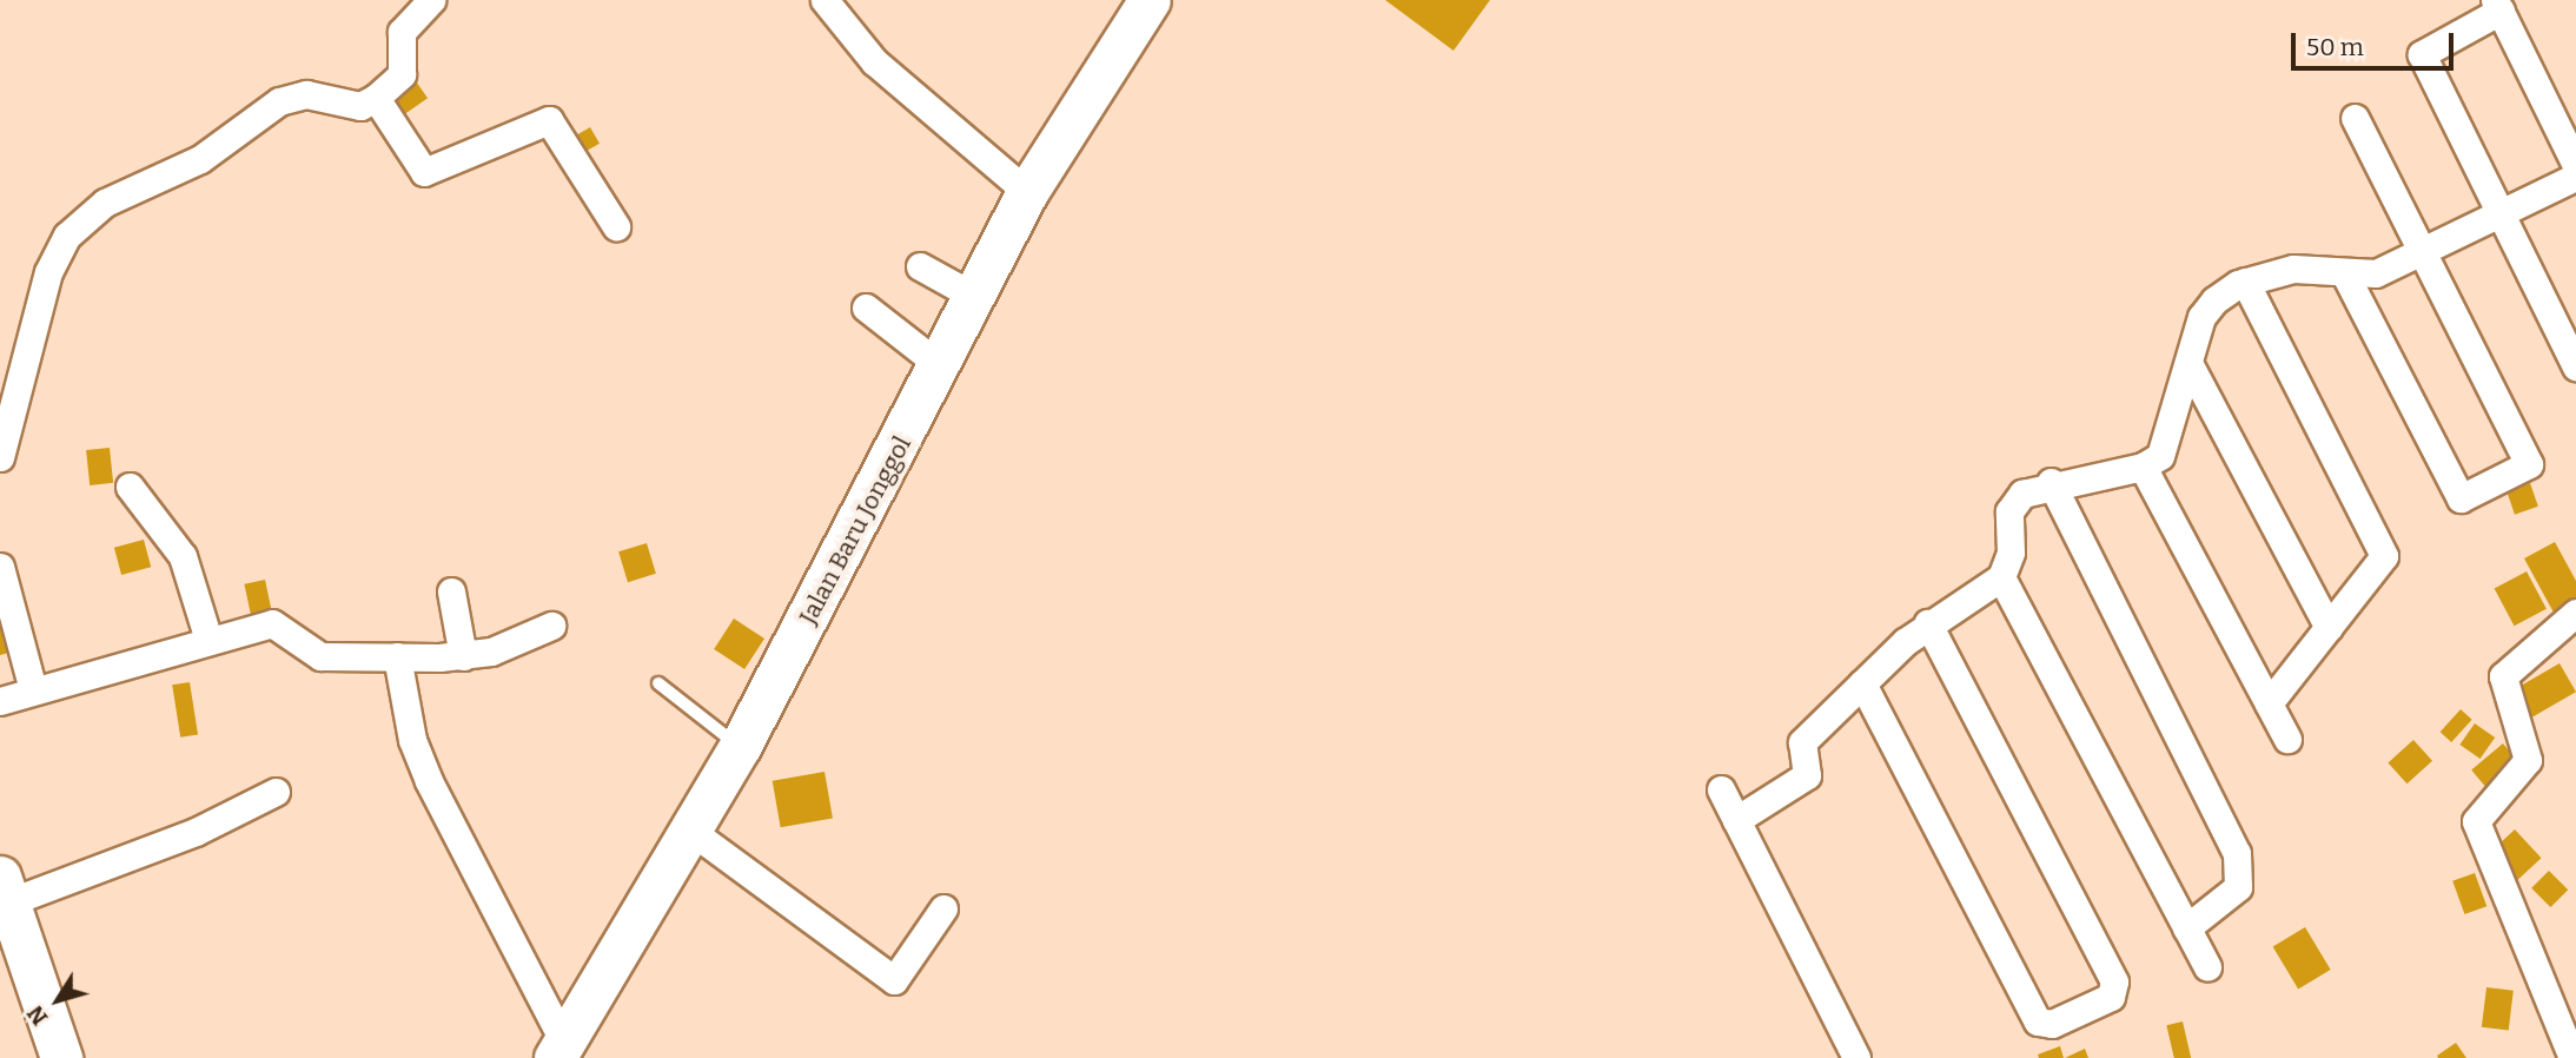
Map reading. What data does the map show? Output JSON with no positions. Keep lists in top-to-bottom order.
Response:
{
  "streets": {
    "main road": ["Jalan Baru Jonggol"]
  },
  "scale_bar": "50 m",
  "north": "bottom left"
}
